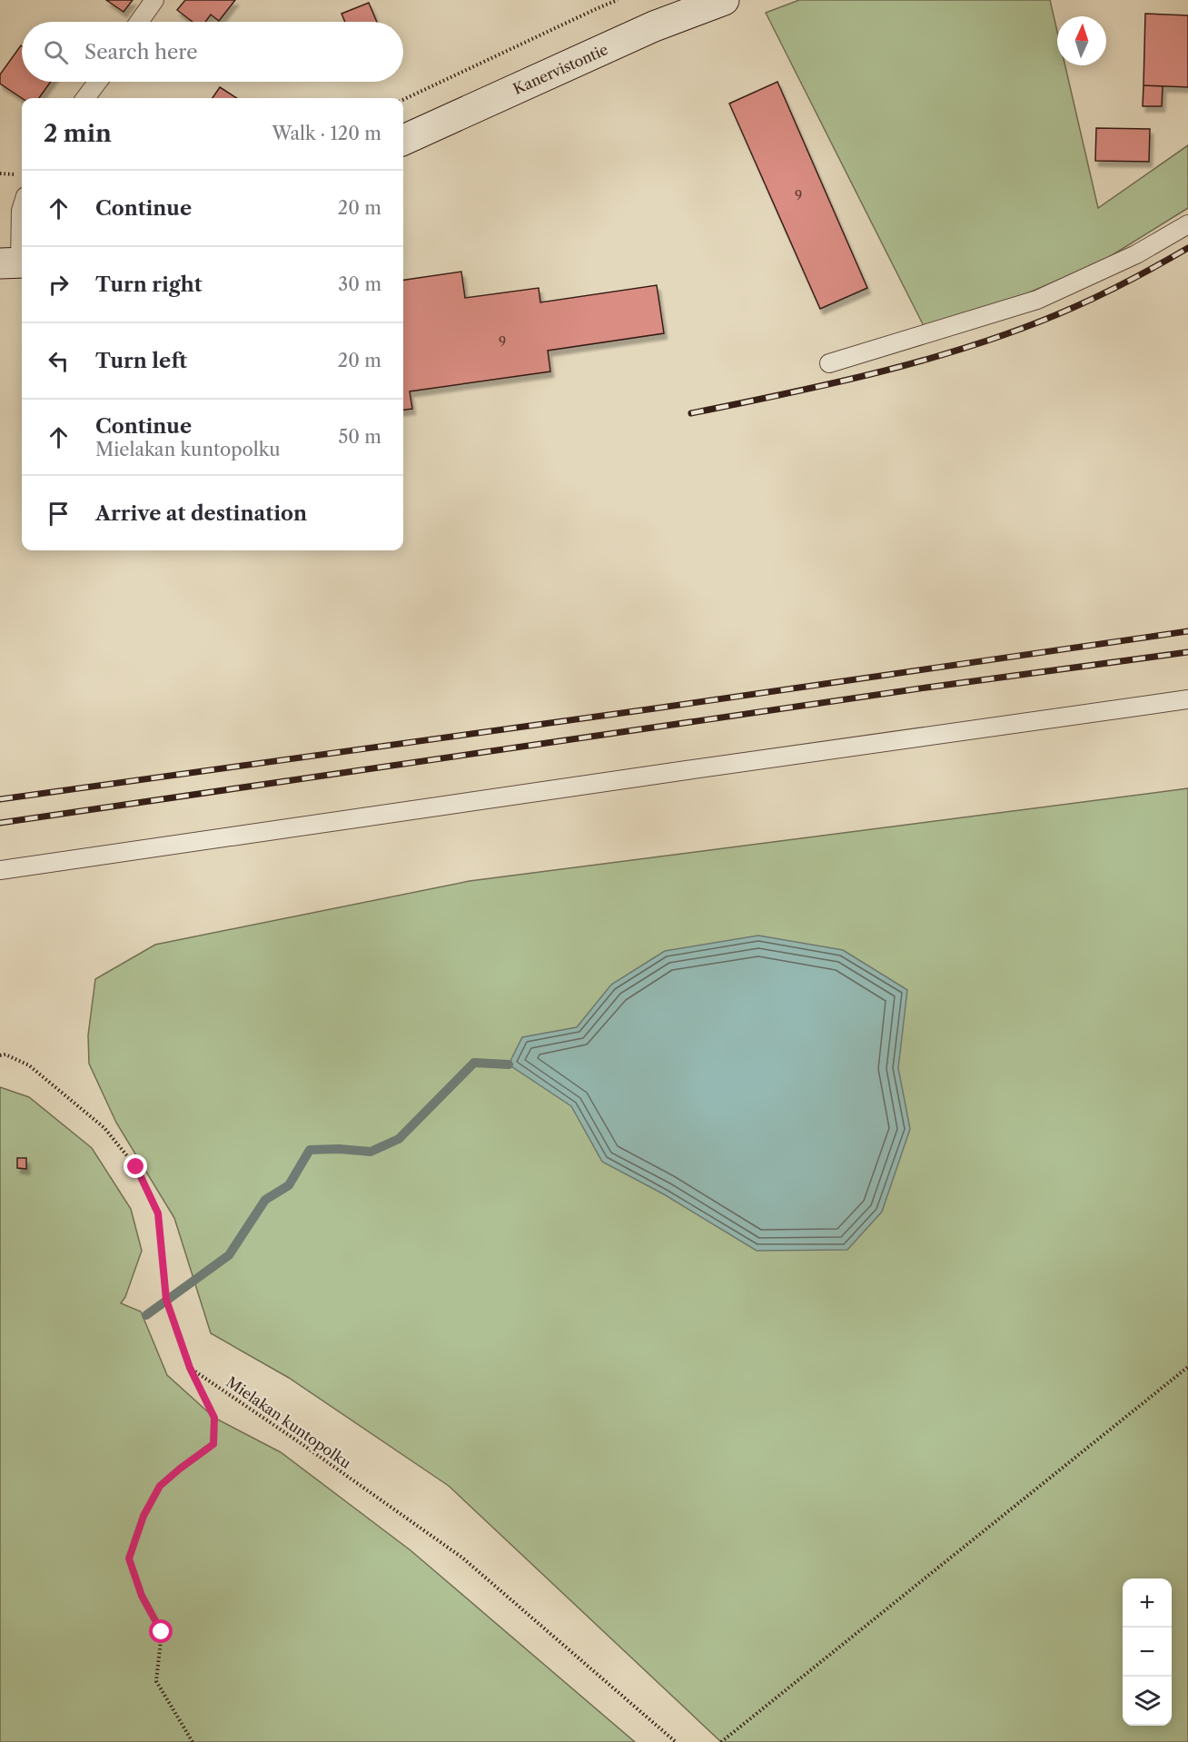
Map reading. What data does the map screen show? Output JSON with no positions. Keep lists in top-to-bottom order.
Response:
{
  "streets": {
    "street": ["Kanervistontie"],
    "path": ["Mielakan kuntopolku"]
  },
  "house_numbers": ["9", "9"],
  "north": "top",
  "page": {
    "search": "Search here",
    "heading": ["2 min", "Walk · 120 m"],
    "list": [
      ["Continue", "20 m"],
      ["Turn right", "30 m"],
      ["Turn left", "20 m"],
      ["Continue", "Mielakan kuntopolku", "50 m"],
      "Arrive at destination"
    ],
    "map_buttons": ["+", "−"]
  }
}
